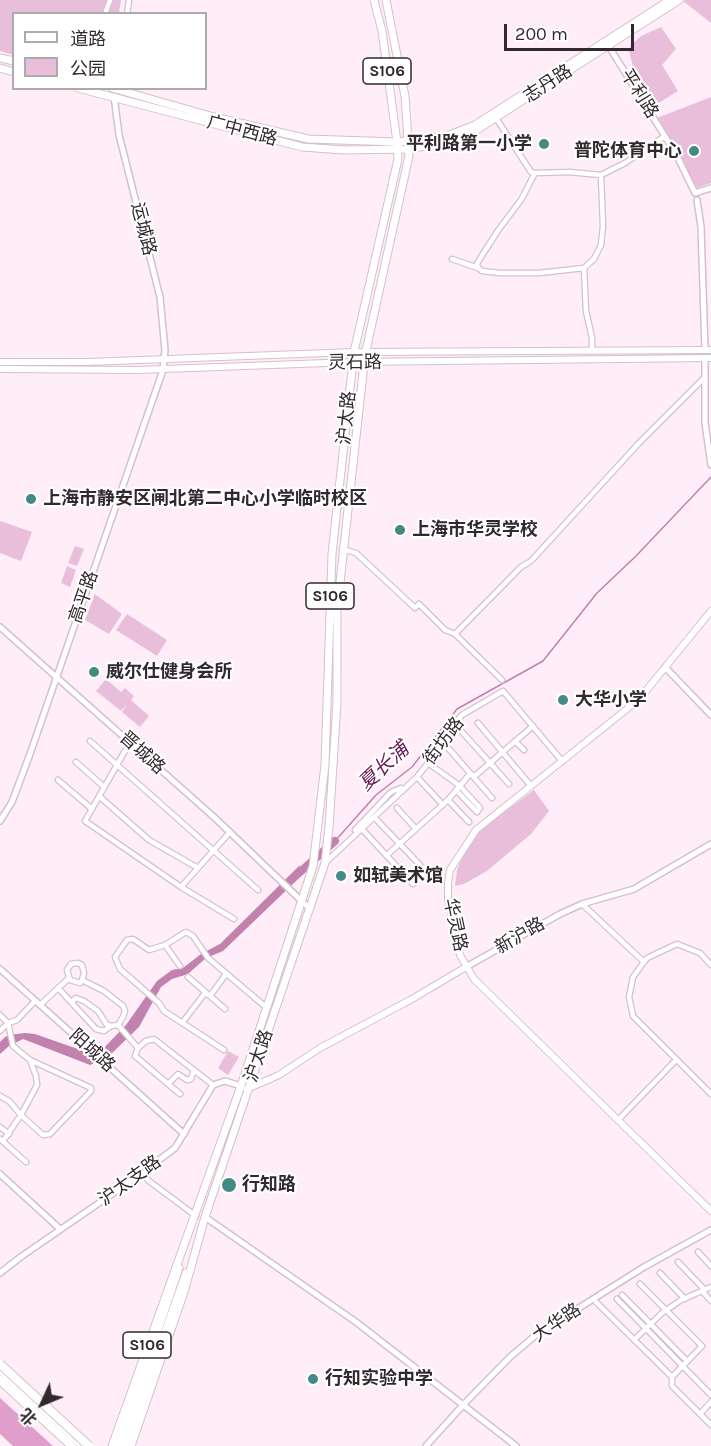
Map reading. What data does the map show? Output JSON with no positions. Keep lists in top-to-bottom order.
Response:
{
  "streets": {
    "main road": [
      "S106",
      "志丹路",
      "广中西路",
      "灵石路",
      "沪太路",
      "华灵路",
      "新沪路"
    ],
    "street": [
      "平利路",
      "运城路",
      "高平路",
      "街坊路",
      "晋城路",
      "阳城路",
      "沪太支路",
      "大华路"
    ]
  },
  "crossings": [
    ["志丹路", "平利路"],
    ["志丹路", "广中西路"],
    ["志丹路", "沪太路"],
    ["平利路", "灵石路"],
    ["广中西路", "运城路"],
    ["广中西路", "沪太路"],
    ["运城路", "灵石路"],
    ["运城路", "高平路"],
    ["灵石路", "沪太路"],
    ["灵石路", "高平路"],
    ["沪太路", "街坊路"],
    ["沪太路", "晋城路"],
    ["沪太路", "新沪路"],
    ["高平路", "晋城路"],
    ["街坊路", "华灵路"],
    ["华灵路", "新沪路"],
    ["阳城路", "沪太支路"]
  ],
  "water": ["夏长浦"],
  "places": [
    "平利路第一小学",
    "普陀体育中心",
    "上海市静安区闸北第二中心小学临时校区",
    "上海市华灵学校",
    "威尔仕健身会所",
    "大华小学",
    "如轼美术馆",
    "行知路",
    "行知实验中学"
  ],
  "legend": ["道路", "公园"],
  "scale_bar": "200 m",
  "north": "bottom left"
}
